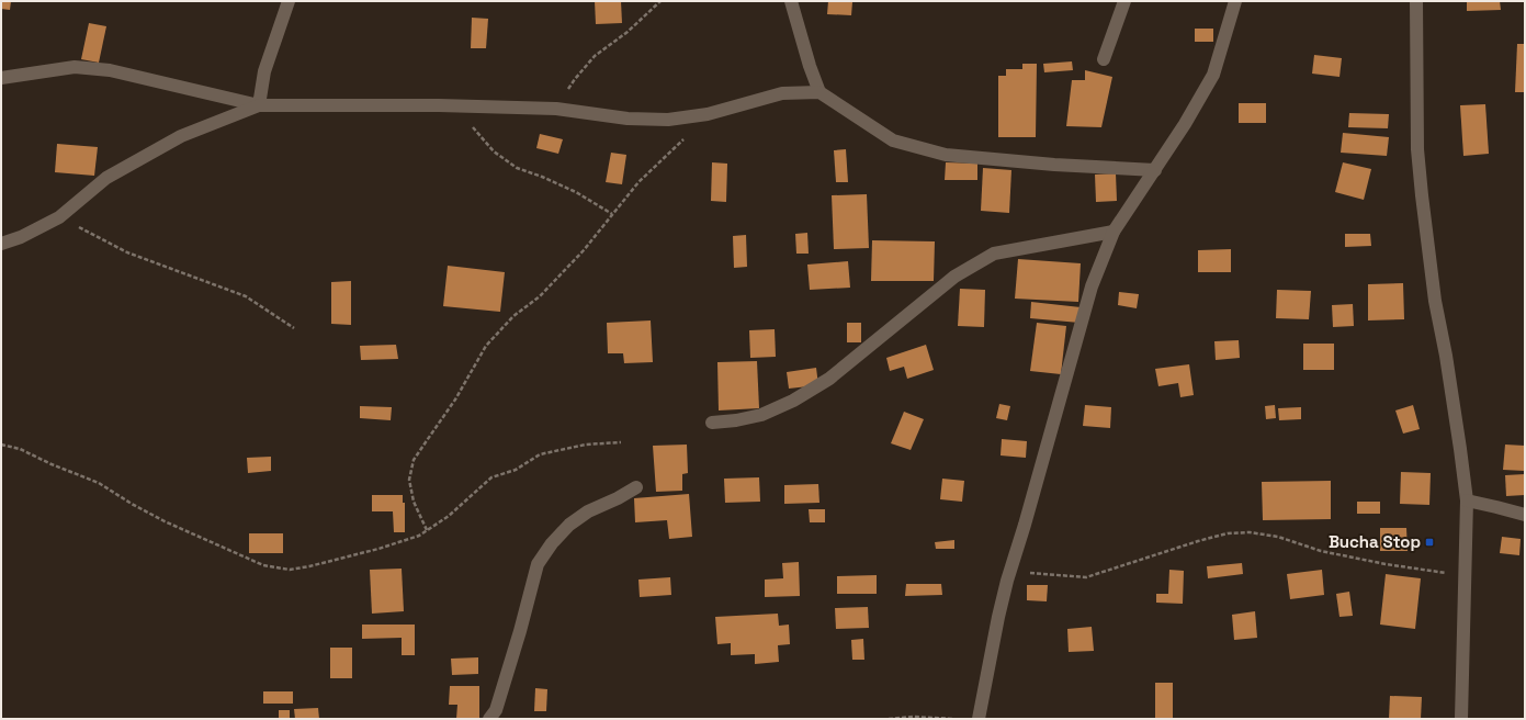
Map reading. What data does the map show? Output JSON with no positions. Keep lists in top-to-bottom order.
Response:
{
  "places": {
    "transit": ["Bucha Stop"]
  }
}
